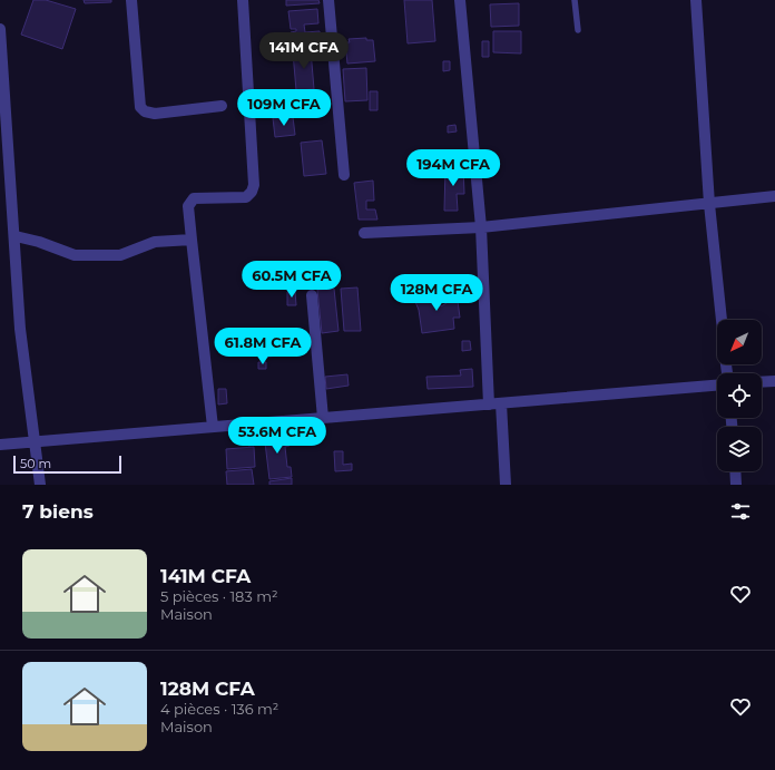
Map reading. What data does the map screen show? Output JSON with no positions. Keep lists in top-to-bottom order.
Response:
{
  "scale_bar": "50 m",
  "north": "bottom left",
  "page": {
    "price": [
      "141M CFA",
      "109M CFA",
      "194M CFA",
      "60.5M CFA",
      "128M CFA",
      "61.8M CFA",
      "53.6M CFA"
    ],
    "scale": "50 m",
    "heading": "7 biens",
    "list": [
      {
        "name": "141M CFA",
        "note": "5 pièces · 183 m² · Maison"
      },
      {
        "name": "128M CFA",
        "note": "4 pièces · 136 m² · Maison"
      }
    ]
  }
}
